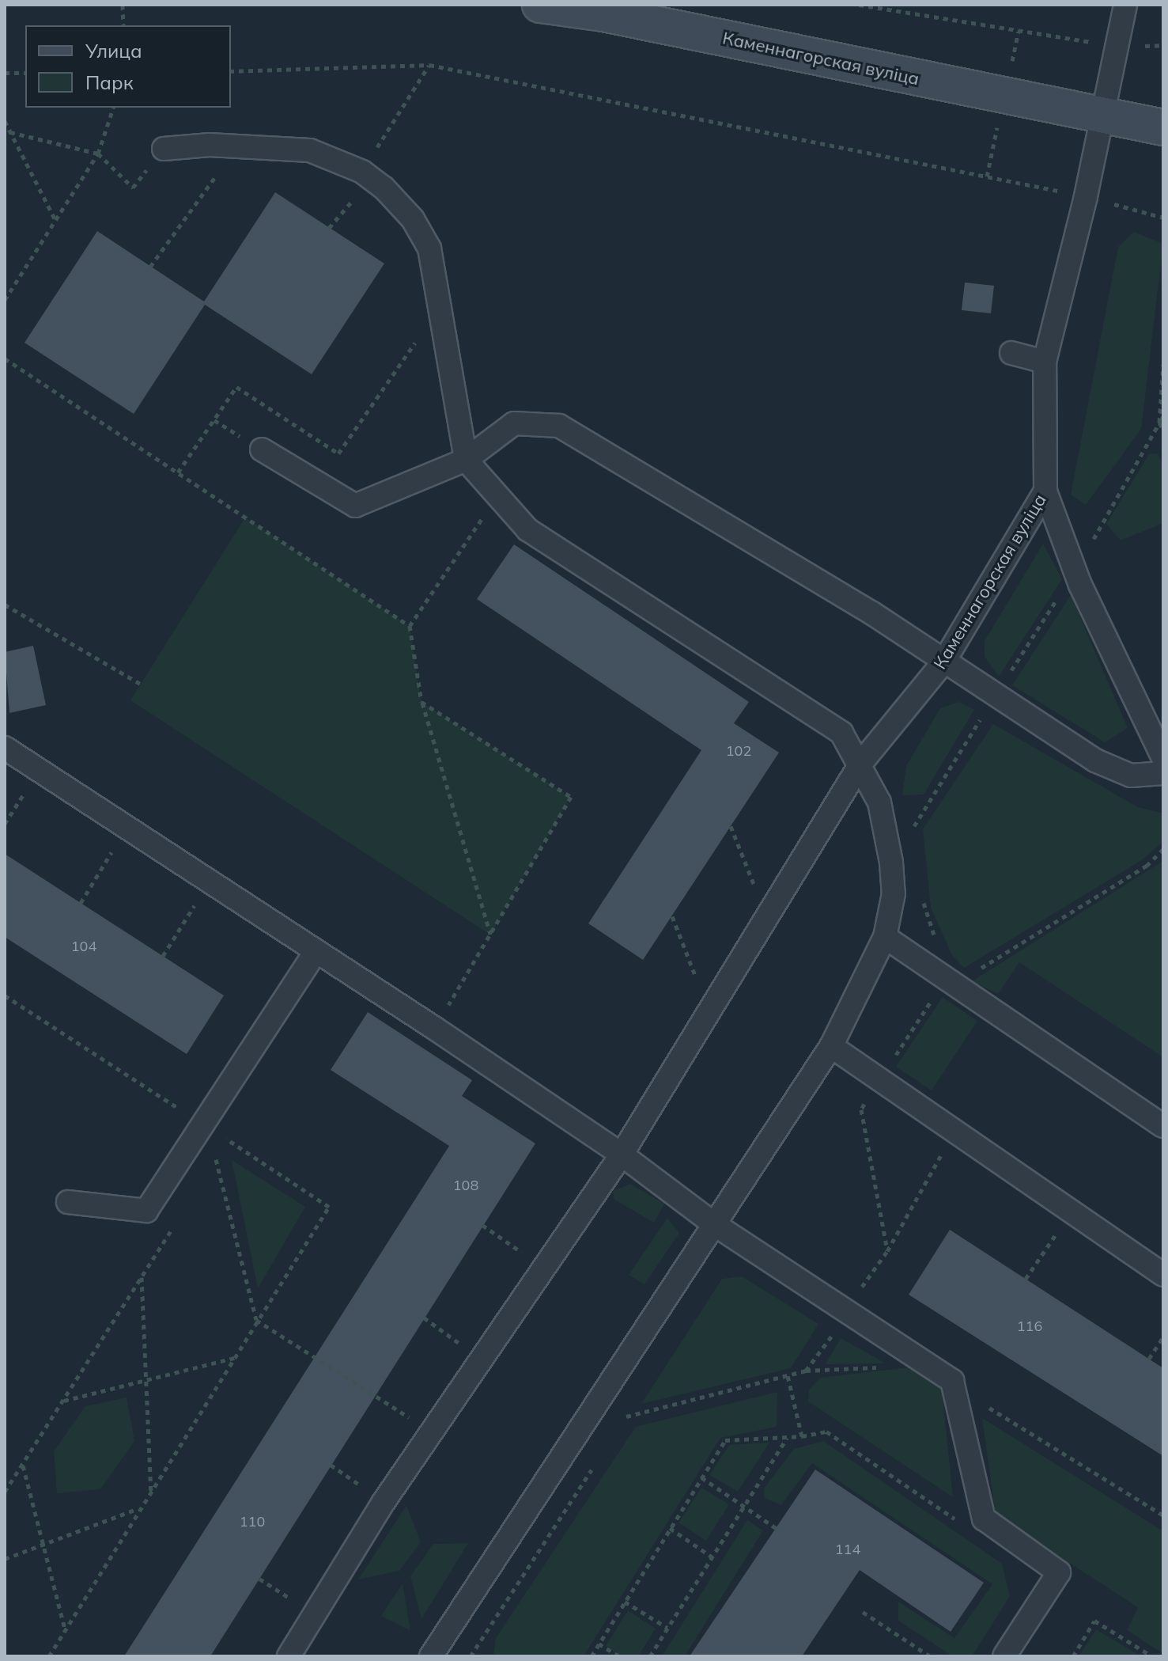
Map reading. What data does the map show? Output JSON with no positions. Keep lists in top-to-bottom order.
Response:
{
  "streets": {
    "main road": ["Каменнагорская вуліца"]
  },
  "house_numbers": [
    "102",
    "104",
    "108",
    "116",
    "110",
    "114"
  ],
  "legend": ["Улица", "Парк"]
}
